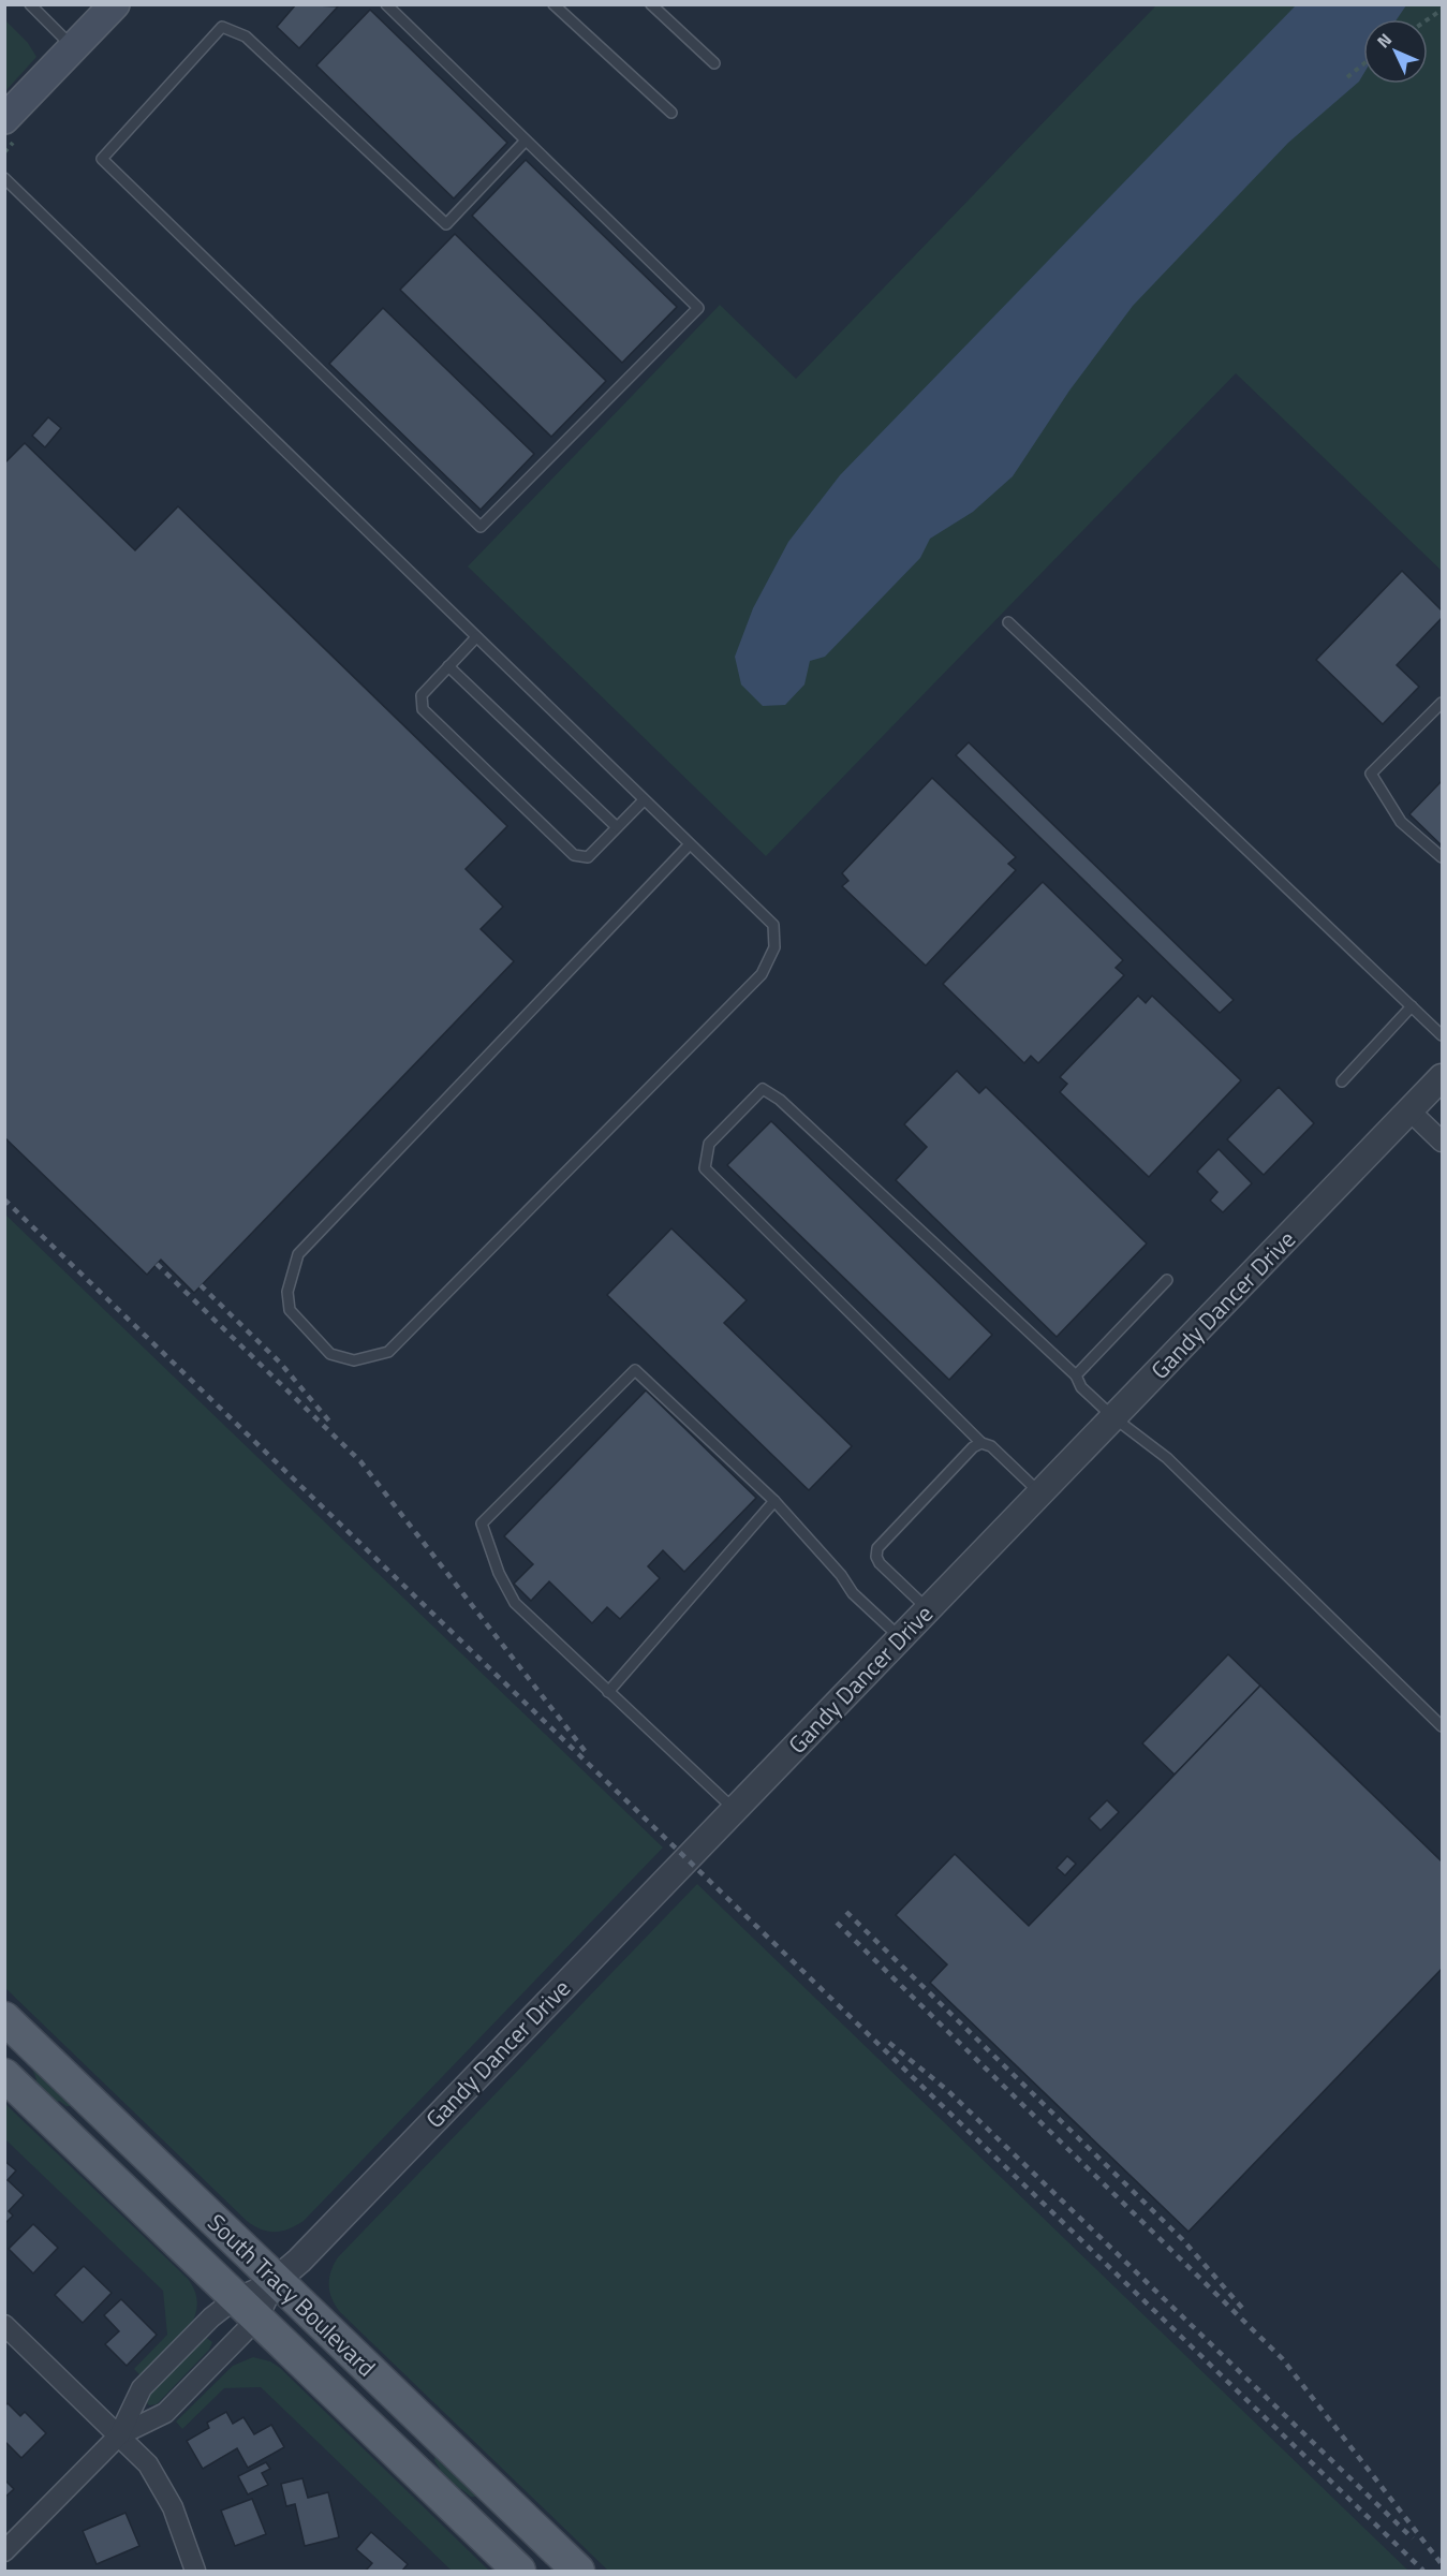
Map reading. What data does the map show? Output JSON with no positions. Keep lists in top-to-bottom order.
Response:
{
  "streets": {
    "main road": ["South Tracy Boulevard"],
    "street": ["Gandy Dancer Drive"]
  },
  "crossings": [
    ["Gandy Dancer Drive", "South Tracy Boulevard"]
  ],
  "north": "top left"
}
